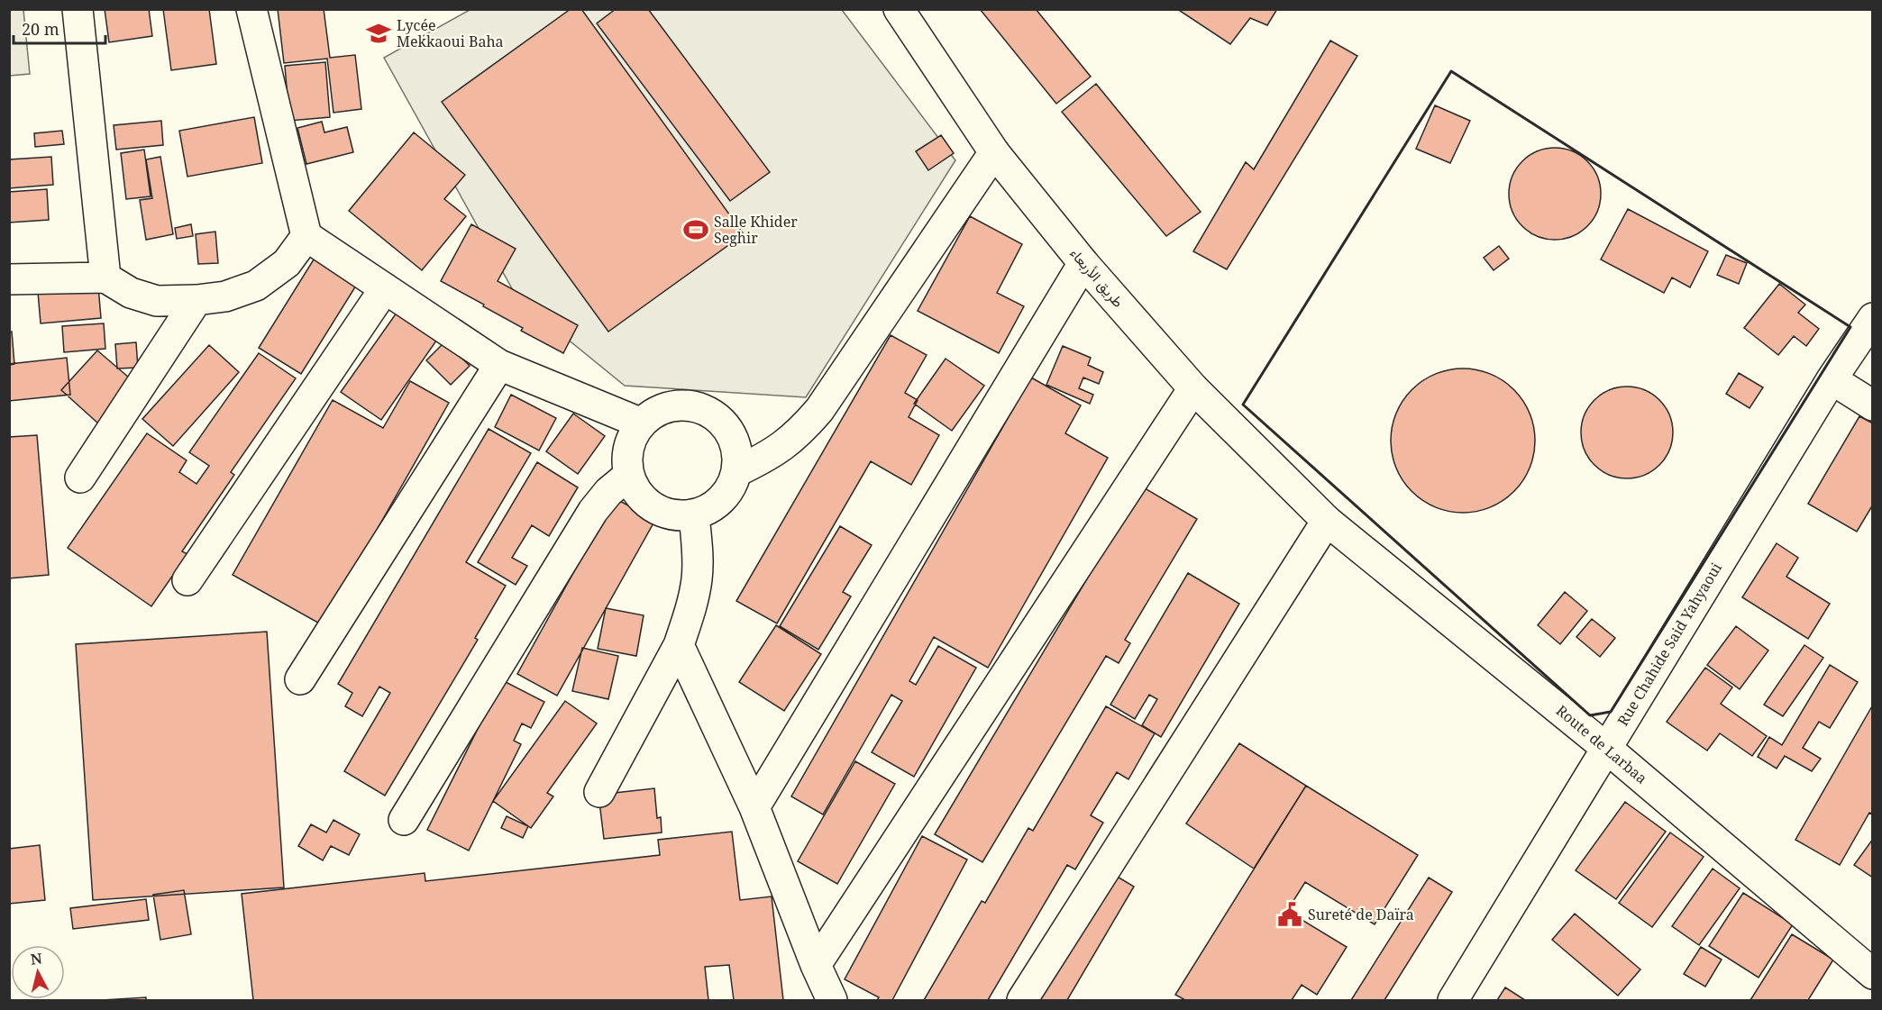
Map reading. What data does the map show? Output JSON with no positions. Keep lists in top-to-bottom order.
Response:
{
  "streets": {
    "street": ["طريق الأربعاء", "Rue Chahide Said Yahyaoui", "Route de Larbaa"]
  },
  "crossings": [
    ["طريق الأربعاء", "Route de Larbaa"],
    ["Rue Chahide Said Yahyaoui", "Route de Larbaa"]
  ],
  "places": {
    "school or university": ["Lycée Mekkaoui Baha"],
    "sports": ["Salle Khider Seghir"],
    "public building": ["Sureté de Daïra"]
  },
  "scale_bar": "20 m",
  "north": "top"
}
